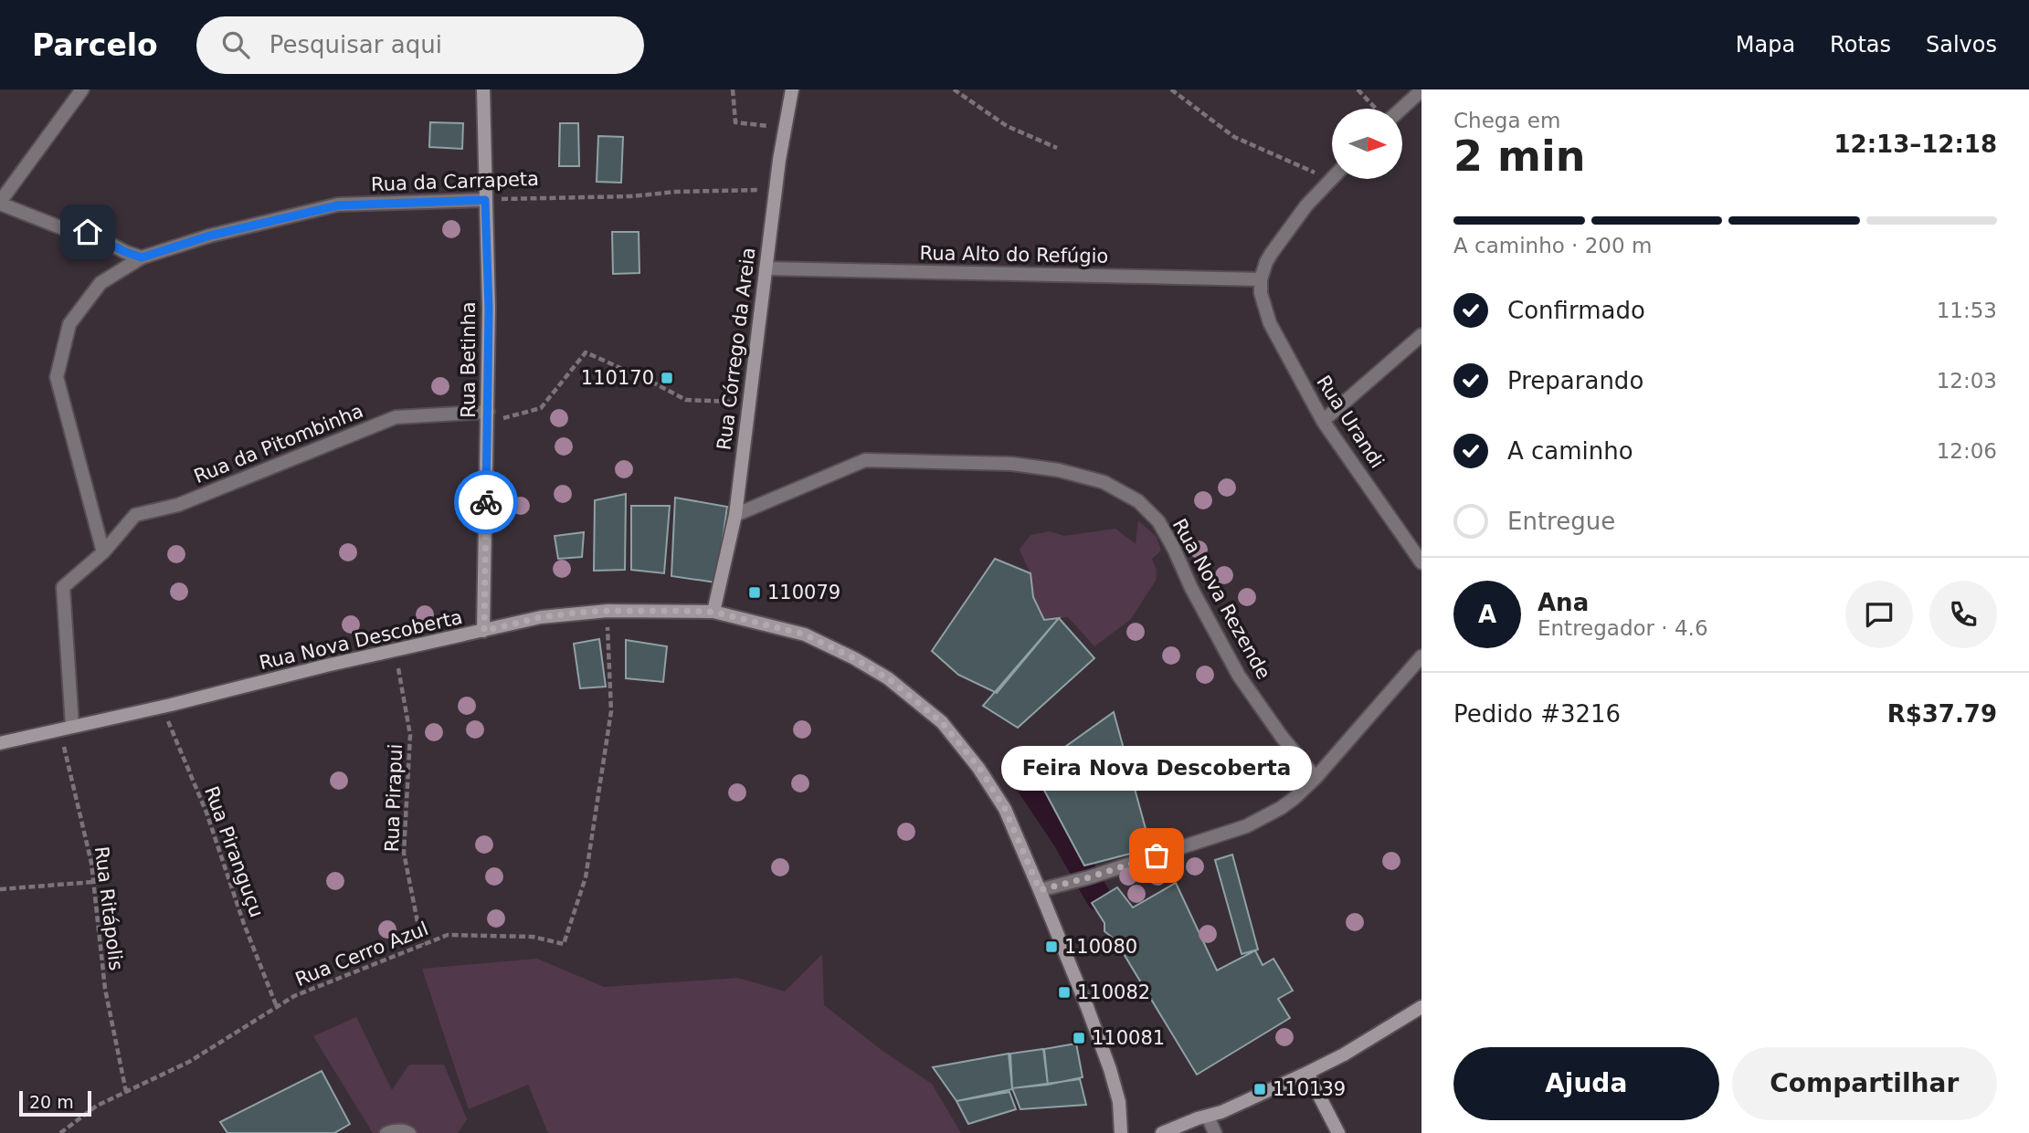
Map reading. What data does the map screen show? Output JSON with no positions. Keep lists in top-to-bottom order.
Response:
{
  "streets": {
    "main road": ["Rua Córrego da Areia", "Rua Betinha", "Rua Nova Descoberta"],
    "street": [
      "Rua da Carrapeta",
      "Rua Alto do Refúgio",
      "Rua Urandi",
      "Rua da Pitombinha",
      "Rua Nova Rezende"
    ],
    "path": [
      "Rua Pirapui",
      "Rua Piranguçu",
      "Rua Ritápolis",
      "Rua Cerro Azul"
    ]
  },
  "crossings": [
    ["Rua da Carrapeta", "Rua Córrego da Areia"],
    ["Rua da Carrapeta", "Rua Betinha"],
    ["Rua Alto do Refúgio", "Rua Córrego da Areia"],
    ["Rua Alto do Refúgio", "Rua Urandi"],
    ["Rua Córrego da Areia", "Rua Nova Rezende"],
    ["Rua Córrego da Areia", "Rua Nova Descoberta"],
    ["Rua Betinha", "Rua da Pitombinha"],
    ["Rua Betinha", "Rua Nova Descoberta"],
    ["Rua da Pitombinha", "Rua Nova Descoberta"],
    ["Rua da Pitombinha", "Rua Ritápolis"],
    ["Rua Nova Descoberta", "Rua Pirapui"],
    ["Rua Nova Descoberta", "Rua Piranguçu"],
    ["Rua Nova Descoberta", "Rua Ritápolis"],
    ["Rua Nova Descoberta", "Rua Cerro Azul"],
    ["Rua Pirapui", "Rua Cerro Azul"],
    ["Rua Piranguçu", "Rua Cerro Azul"],
    ["Rua Ritápolis", "Rua Cerro Azul"]
  ],
  "places": {
    "transit": [
      "110170",
      "110079",
      "110080",
      "110082",
      "110081",
      "110139"
    ],
    "other": ["Feira Nova Descoberta"]
  },
  "scale_bar": "20 m",
  "north": "right",
  "page": {
    "header": "Parcelo",
    "search": "Pesquisar aqui",
    "nav": ["Mapa", "Rotas", "Salvos"],
    "heading": ["2 min", "Chega em", "12:13–12:18"],
    "panel": [
      "Ana",
      "Entregador · 4.6",
      "Pedido #3216",
      "R$37.79"
    ],
    "bar": "A caminho · 200 m",
    "list": [
      ["Confirmado", "11:53"],
      ["Preparando", "12:03"],
      ["A caminho", "12:06"],
      "Entregue"
    ],
    "round": "A",
    "bubble": "Feira Nova Descoberta",
    "buttons": ["Ajuda", "Compartilhar"],
    "scale": "20 m"
  }
}
